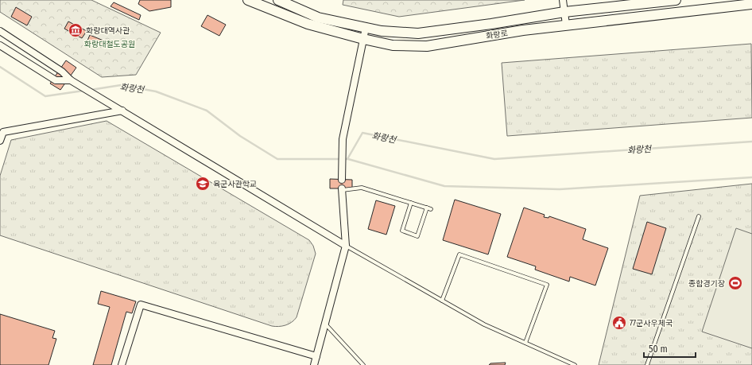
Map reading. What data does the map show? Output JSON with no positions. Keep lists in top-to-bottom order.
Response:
{
  "streets": {
    "main road": ["화랑로"]
  },
  "water": ["화랑천"],
  "parks": ["화랑대철도공원"],
  "places": {
    "museum": ["화랑대역사관"],
    "school or university": ["육군사관학교"],
    "sports": ["종합경기장"],
    "public building": ["77군사우체국"]
  },
  "scale_bar": "50 m"
}
